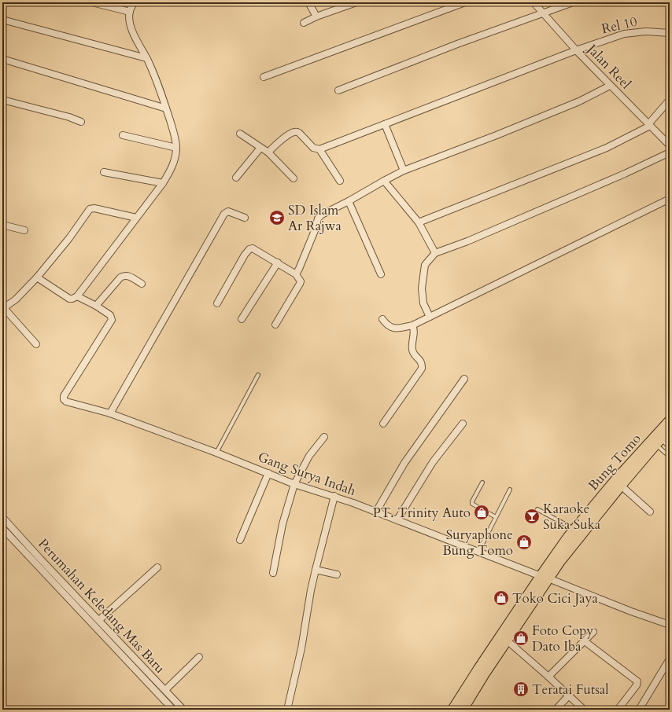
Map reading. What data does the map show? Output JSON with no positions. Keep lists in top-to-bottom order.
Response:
{
  "streets": {
    "main road": ["Bung Tomo"],
    "street": [
      "Rel 10",
      "Jalan Reel",
      "Gang Surya Indah",
      "Perumahan Keledang Mas Baru"
    ]
  },
  "crossings": [
    ["Rel 10", "Jalan Reel"],
    ["Bung Tomo", "Gang Surya Indah"]
  ],
  "places": {
    "school or university": ["SD Islam Ar Rajwa"],
    "shop": [
      "PT. Trinity Auto",
      "Suryaphone Bung Tomo",
      "Toko Cici Jaya",
      "Foto Copy Dato Iba"
    ],
    "bar": ["Karaoke Suka Suka"],
    "building": ["Teratai Futsal"]
  }
}
